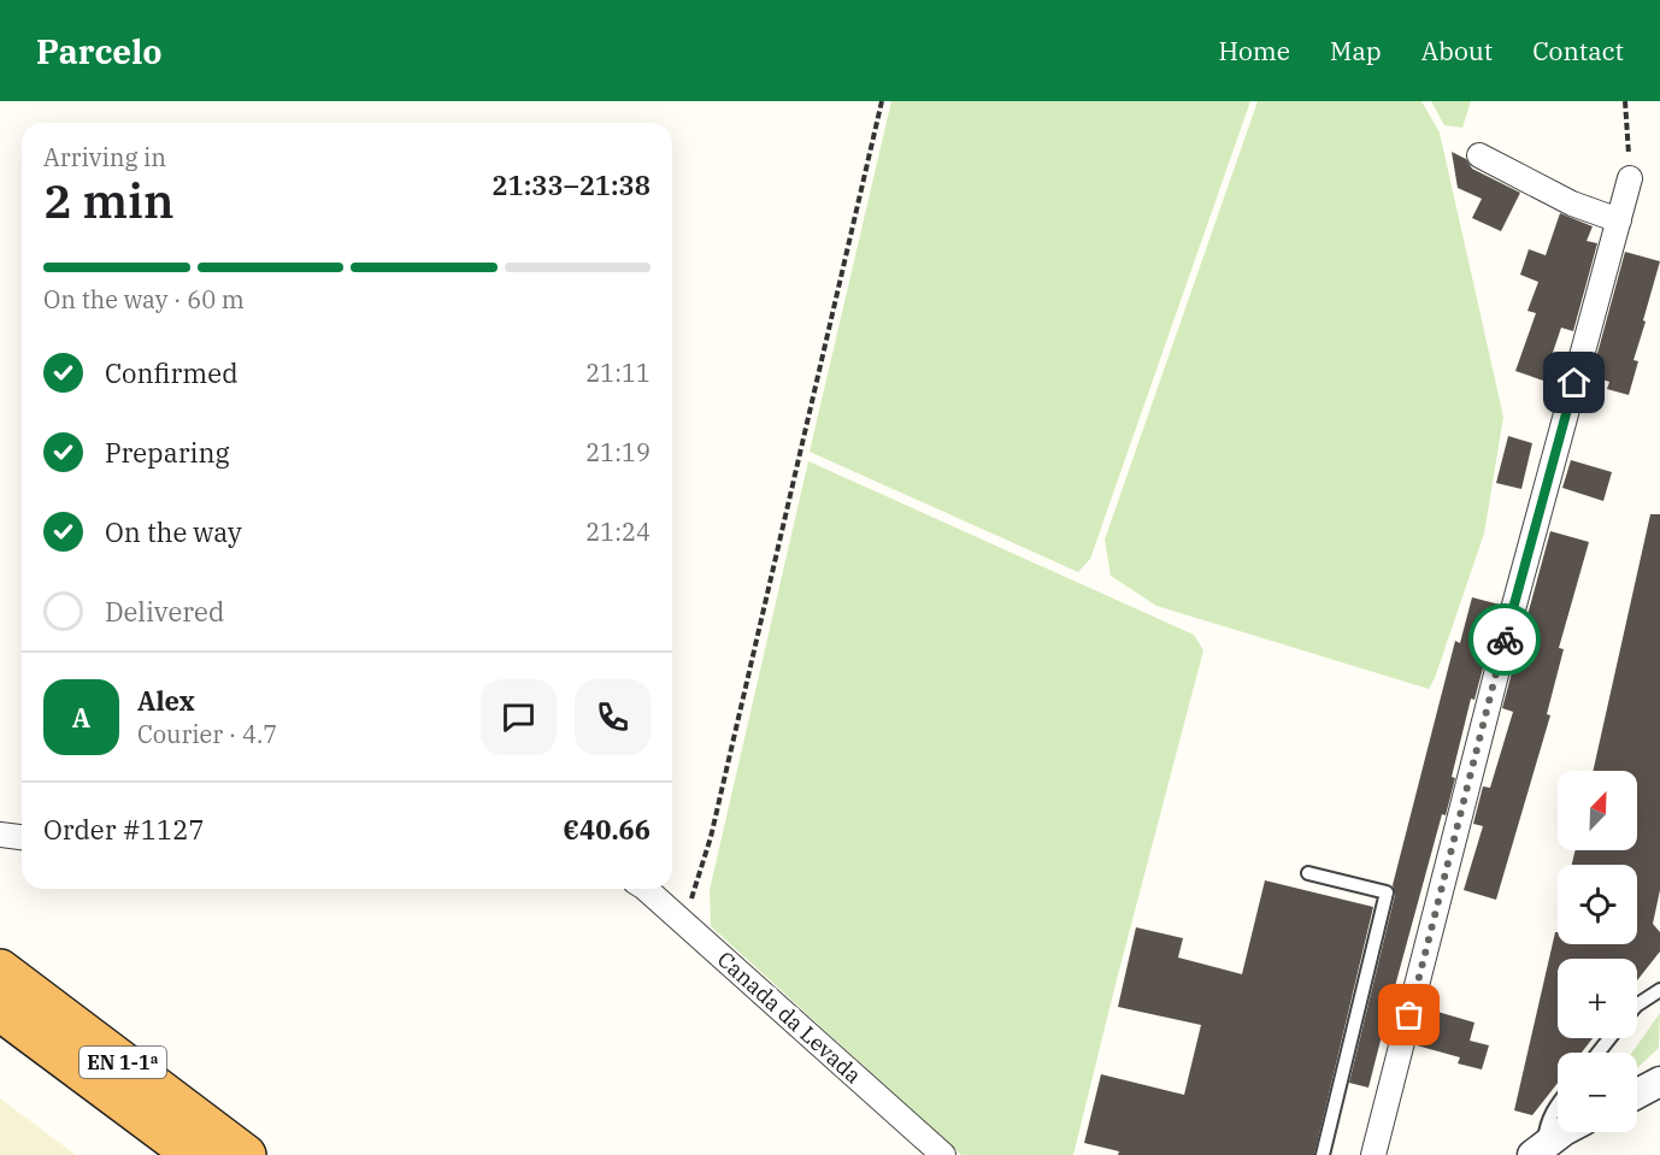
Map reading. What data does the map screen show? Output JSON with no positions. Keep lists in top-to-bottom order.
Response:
{
  "streets": {
    "highway": ["EN 1-1ª"],
    "street": ["Canada da Levada"]
  },
  "north": "top right",
  "page": {
    "header": "Parcelo",
    "nav": [
      "Home",
      "Map",
      "About",
      "Contact"
    ],
    "heading": ["2 min", "Arriving in", "21:33–21:38"],
    "panel": [
      "Alex",
      "Courier · 4.7",
      "Order #1127",
      "€40.66"
    ],
    "bar": "On the way · 60 m",
    "list": [
      ["Confirmed", "21:11"],
      ["Preparing", "21:19"],
      ["On the way", "21:24"],
      "Delivered"
    ],
    "round": "A",
    "map_buttons": ["+", "−"]
  }
}
